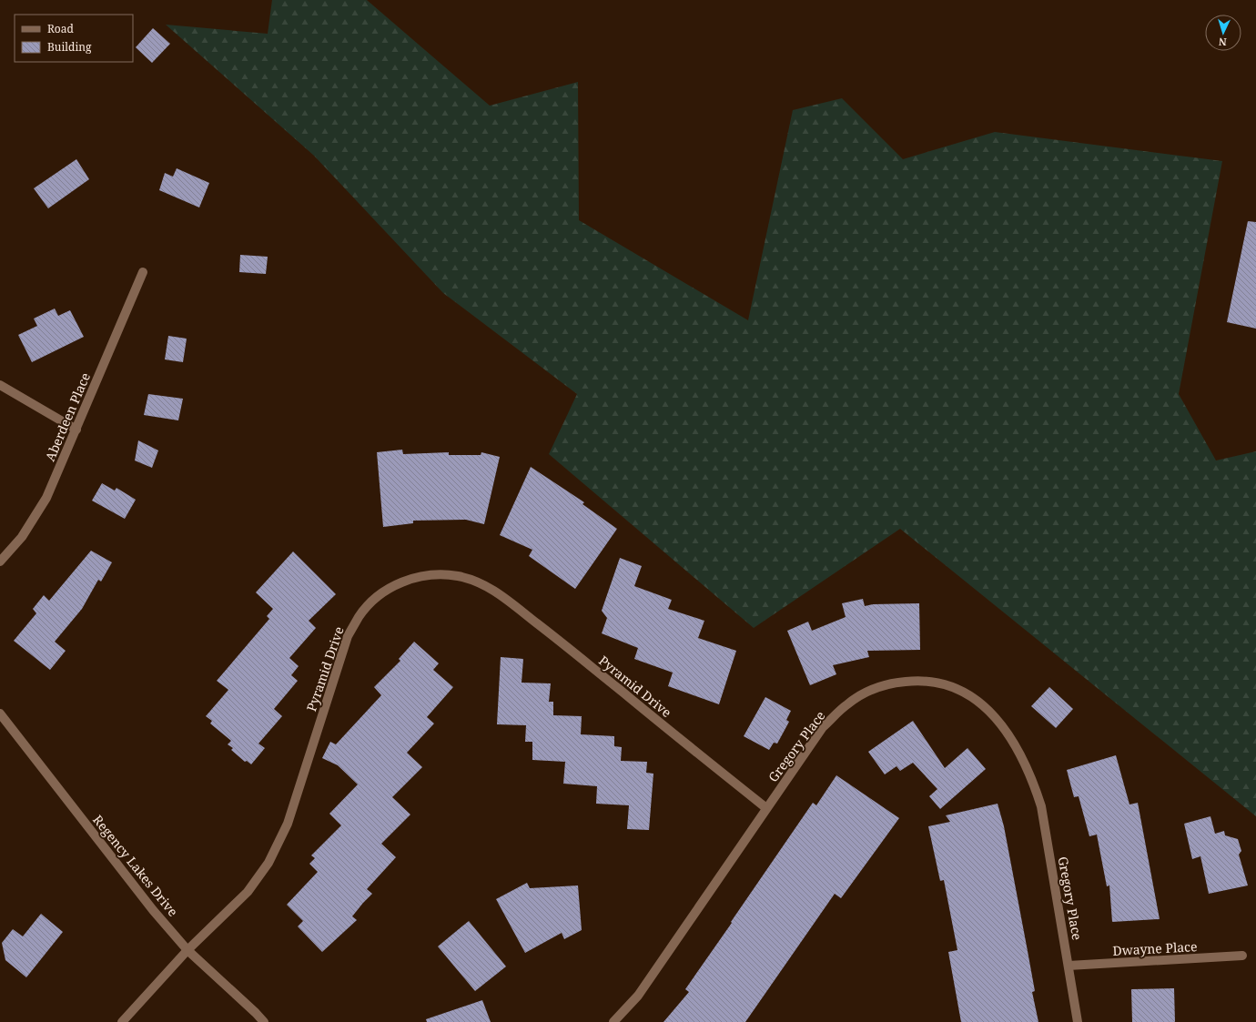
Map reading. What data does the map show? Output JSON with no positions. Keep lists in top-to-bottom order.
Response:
{
  "streets": {
    "street": [
      "Aberdeen Place",
      "Pyramid Drive",
      "Gregory Place",
      "Regency Lakes Drive",
      "Dwayne Place"
    ]
  },
  "crossings": [
    ["Pyramid Drive", "Gregory Place"],
    ["Pyramid Drive", "Regency Lakes Drive"],
    ["Gregory Place", "Dwayne Place"]
  ],
  "legend": ["Road", "Building"],
  "north": "bottom"
}
